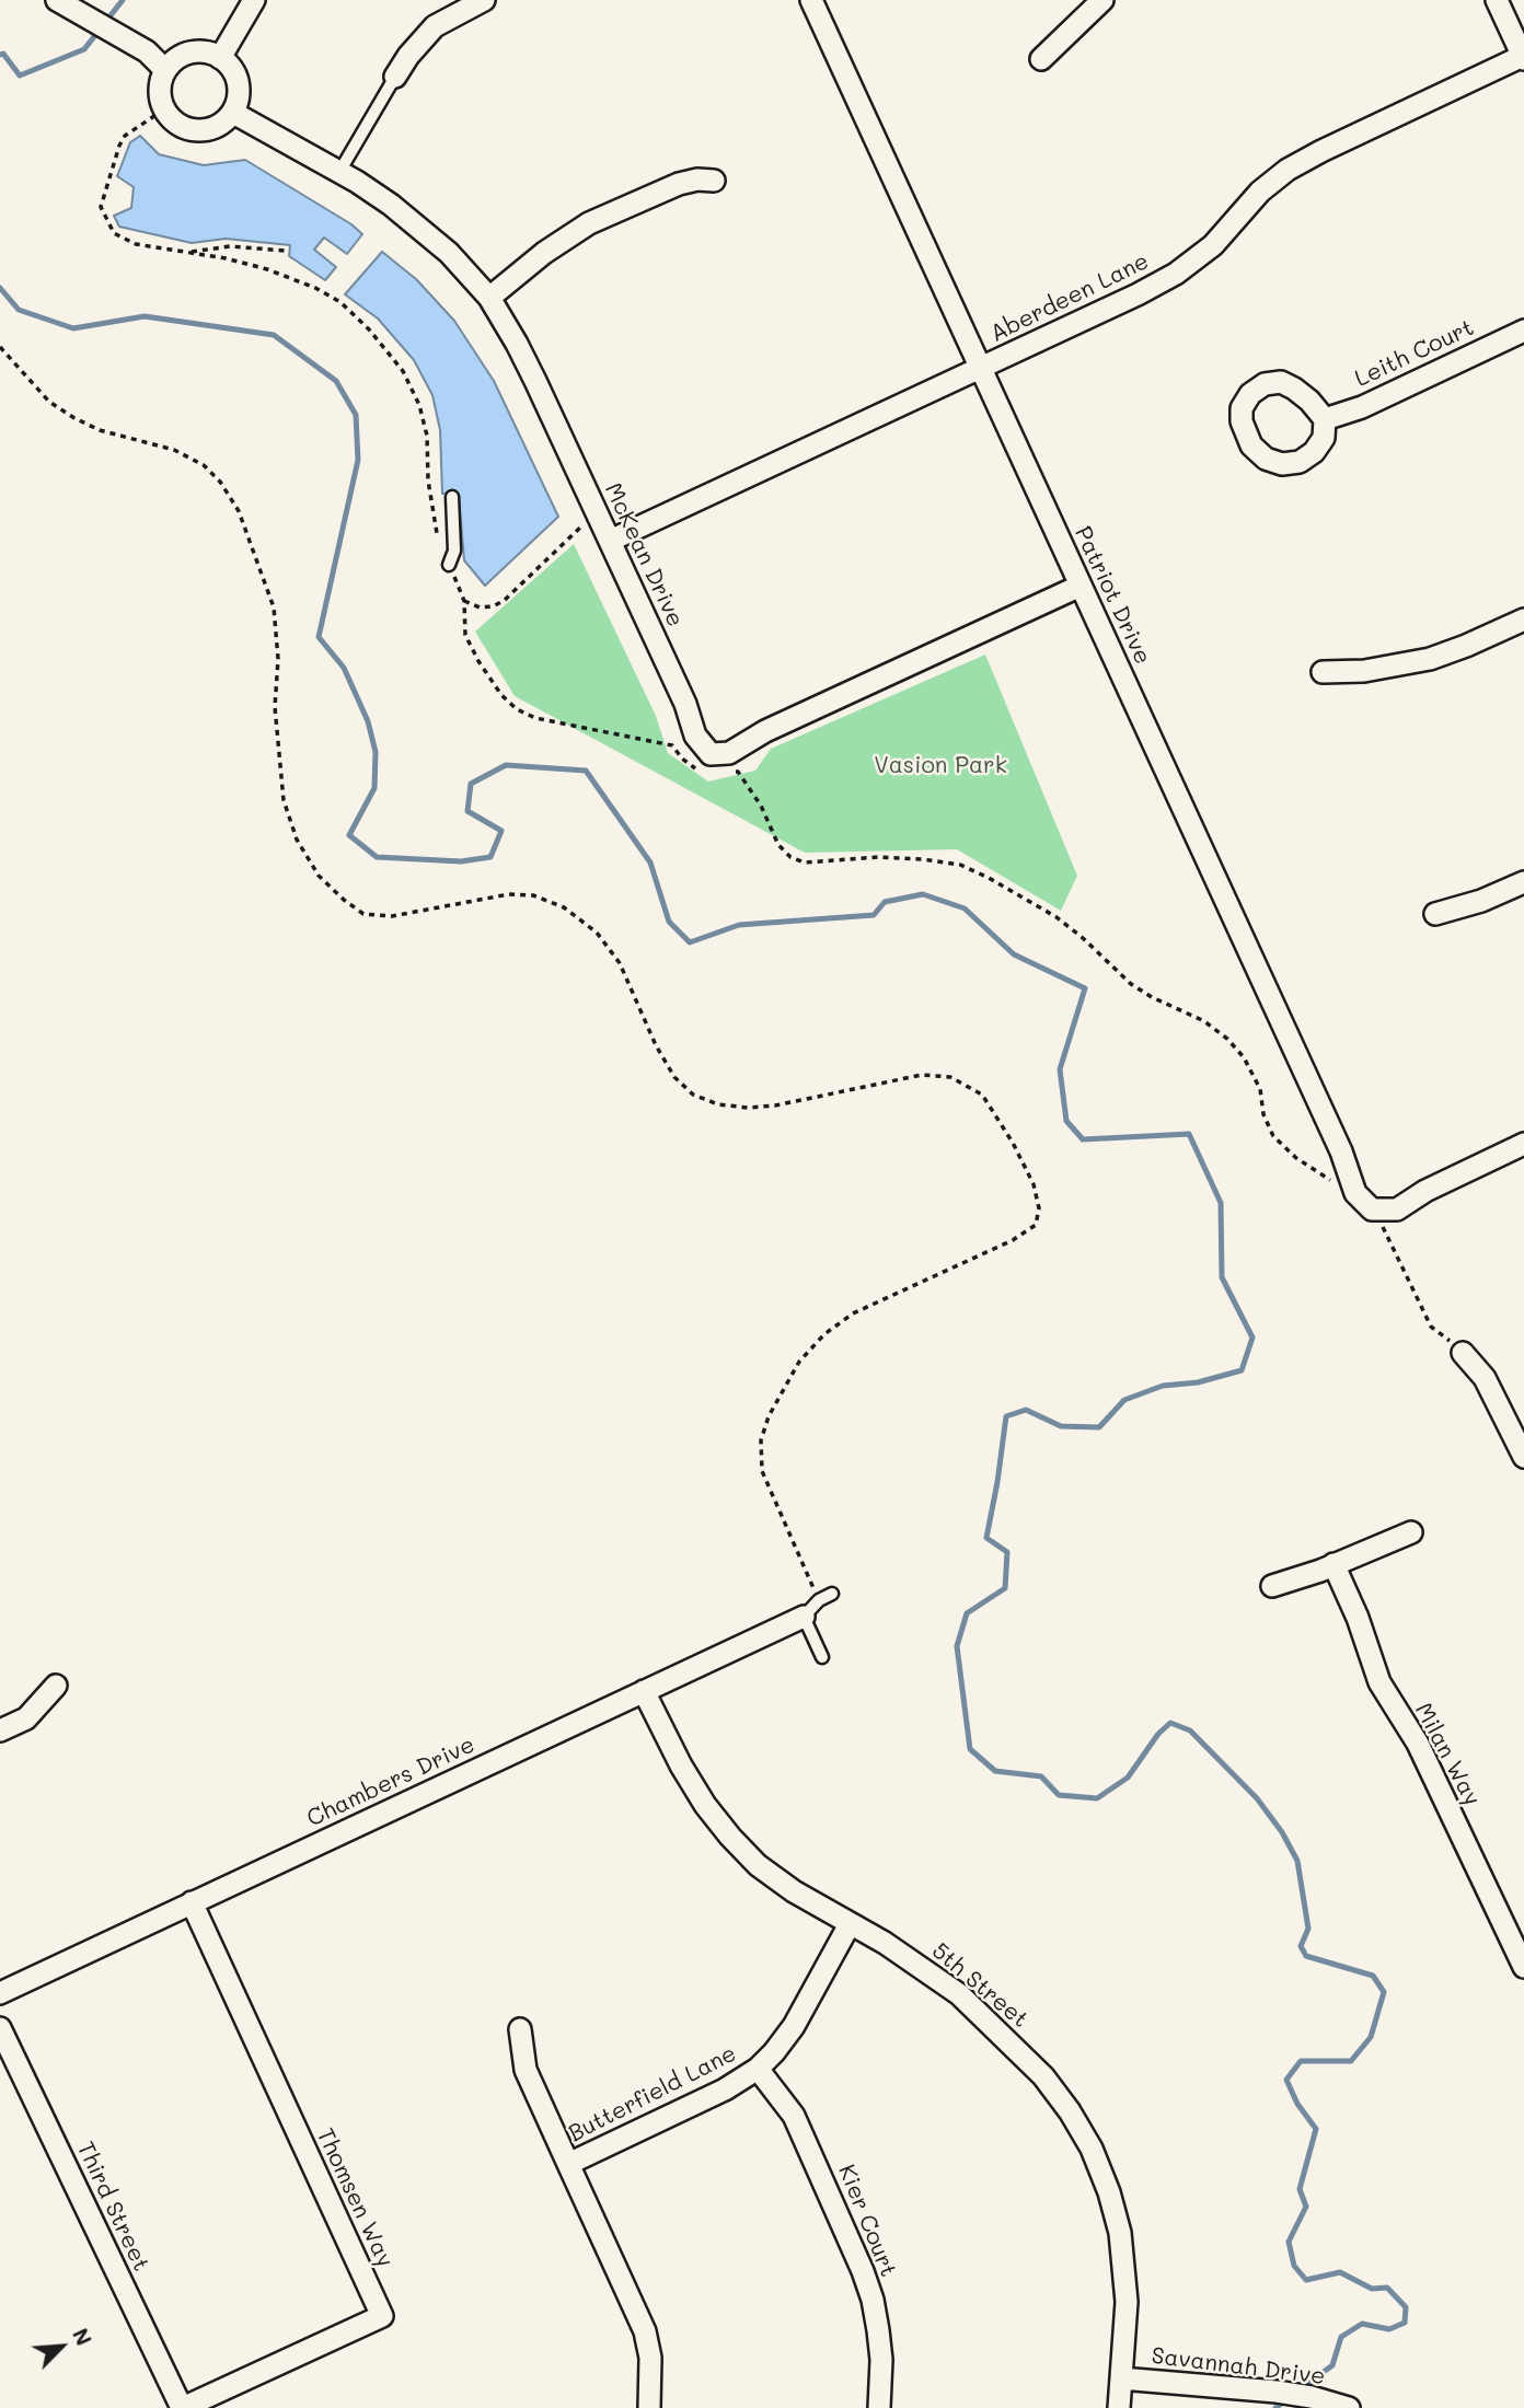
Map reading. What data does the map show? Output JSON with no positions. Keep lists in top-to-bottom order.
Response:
{
  "streets": {
    "street": [
      "Aberdeen Lane",
      "Leith Court",
      "McKean Drive",
      "Patriot Drive",
      "Milan Way",
      "Chambers Drive",
      "5th Street",
      "Butterfield Lane",
      "Thomsen Way",
      "Third Street",
      "Kier Court",
      "Savannah Drive"
    ]
  },
  "crossings": [
    ["Aberdeen Lane", "McKean Drive"],
    ["Aberdeen Lane", "Patriot Drive"],
    ["McKean Drive", "Patriot Drive"],
    ["Chambers Drive", "5th Street"],
    ["Chambers Drive", "Thomsen Way"],
    ["5th Street", "Butterfield Lane"],
    ["5th Street", "Savannah Drive"],
    ["Butterfield Lane", "Kier Court"],
    ["Thomsen Way", "Third Street"]
  ],
  "parks": ["Vasion Park"],
  "north": "top right"
}
